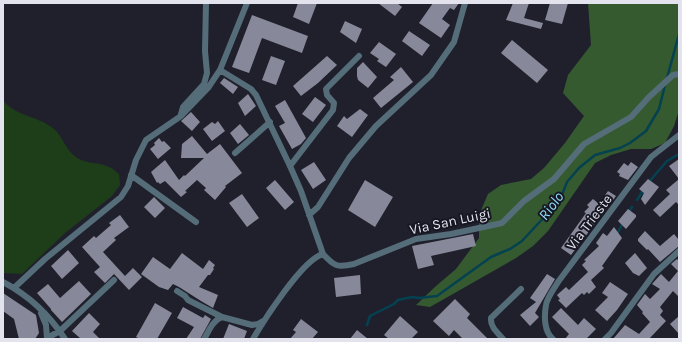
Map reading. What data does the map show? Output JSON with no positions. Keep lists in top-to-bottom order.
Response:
{
  "streets": {
    "street": ["Via San Luigi", "Via Trieste"]
  },
  "water": ["Riolo"]
}
